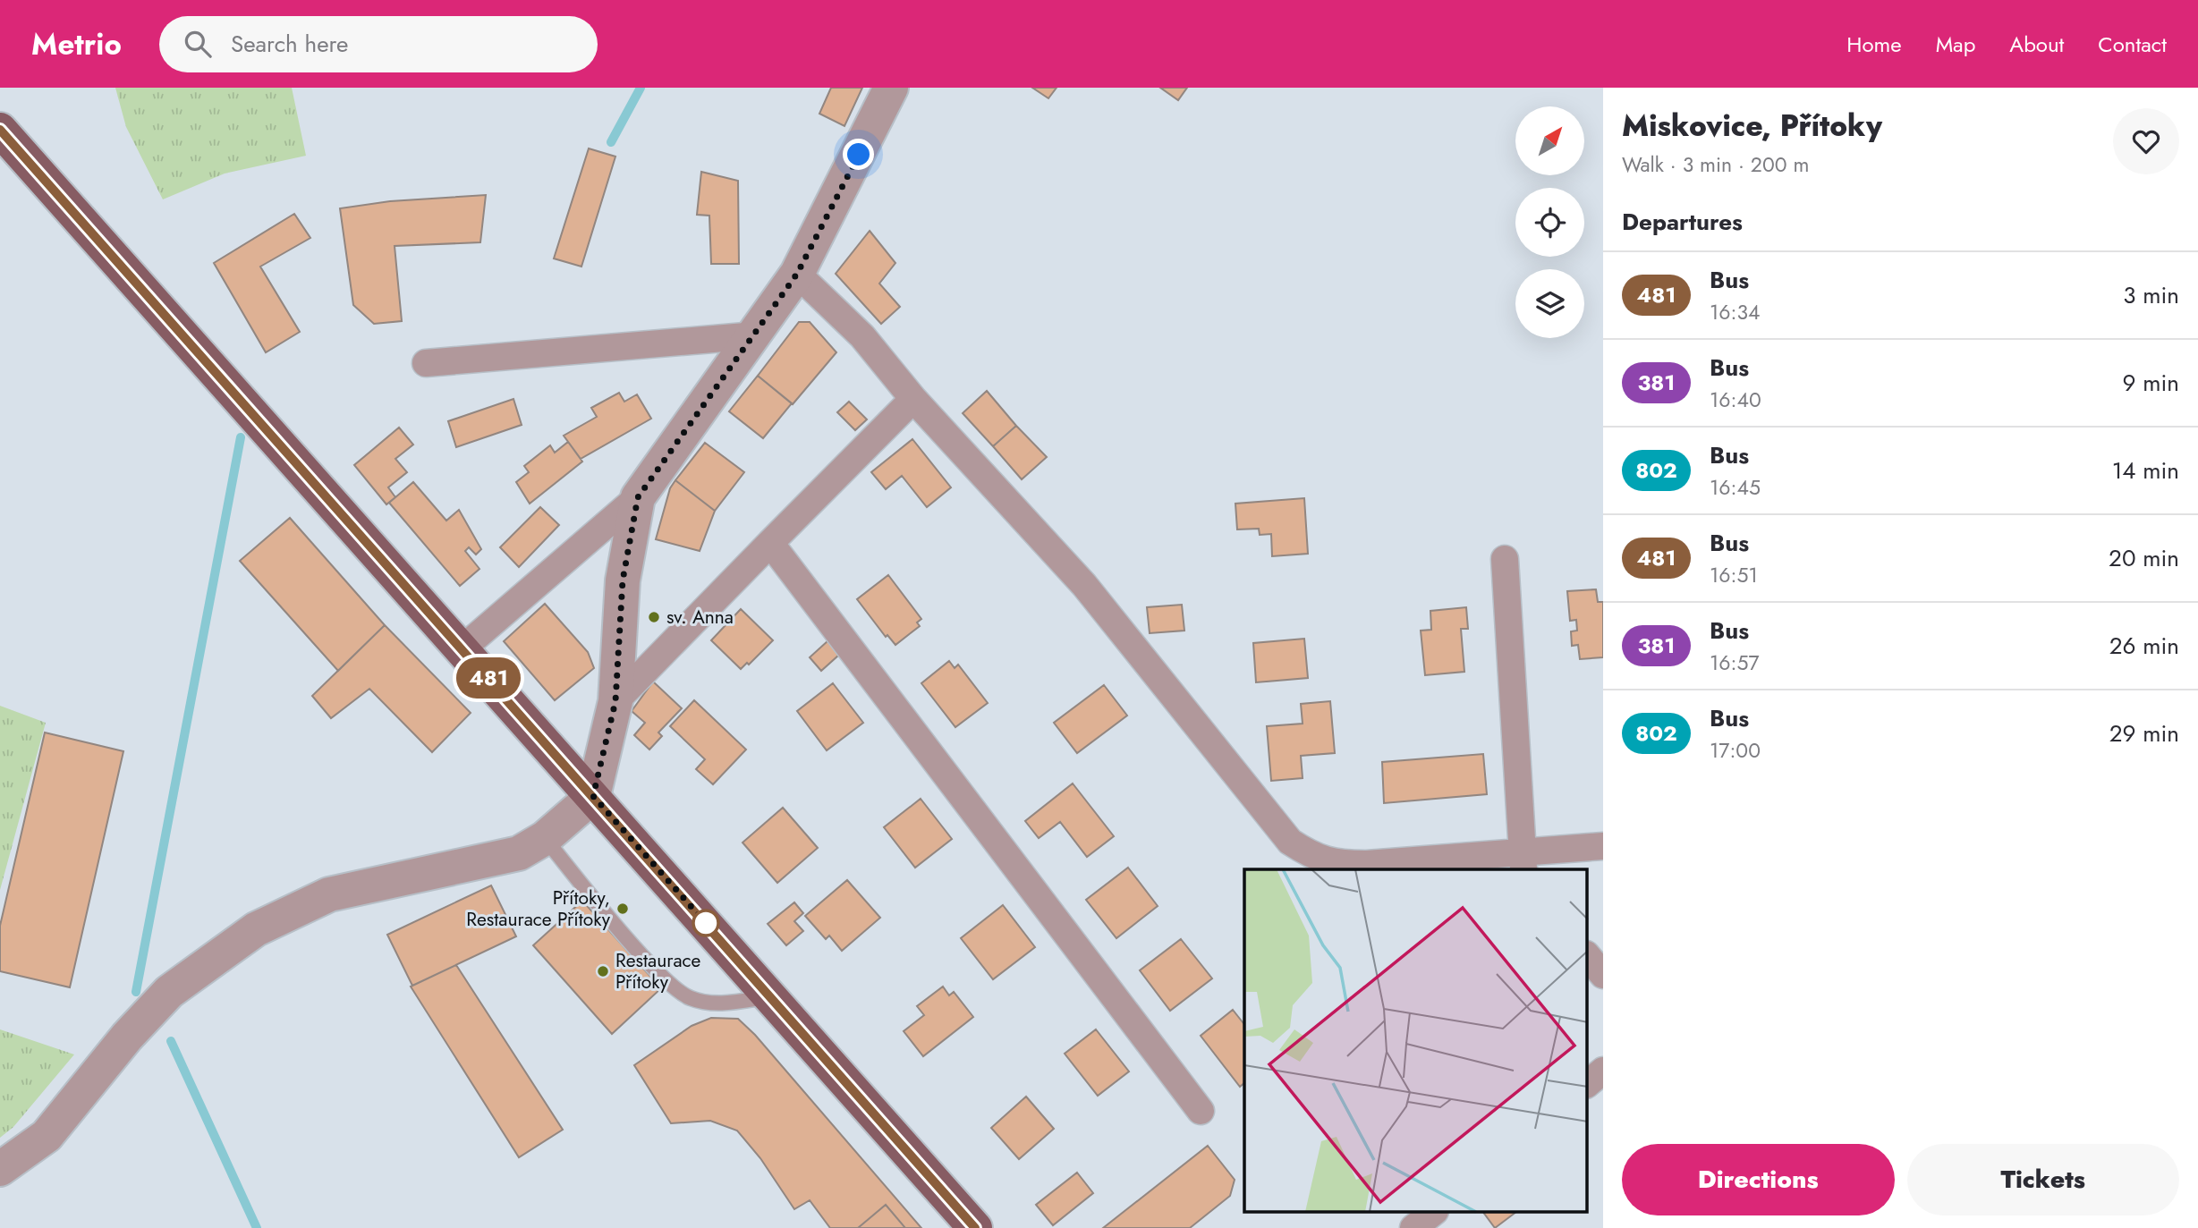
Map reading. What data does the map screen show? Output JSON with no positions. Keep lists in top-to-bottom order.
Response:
{
  "places": ["sv. Anna", "Přítoky, Restaurace Přítoky", "Restaurace Přítoky"],
  "lines": ["bus line 481"],
  "north": "top right",
  "page": {
    "header": "Metrio",
    "search": "Search here",
    "nav": [
      "Home",
      "Map",
      "About",
      "Contact"
    ],
    "on_map": "481",
    "heading": [
      ["Miskovice, Přítoky", "Walk · 3 min · 200 m"],
      "Departures"
    ],
    "list": [
      {
        "mark": "481",
        "name": "Bus",
        "note": "16:34",
        "value": "3 min"
      },
      {
        "mark": "381",
        "name": "Bus",
        "note": "16:40",
        "value": "9 min"
      },
      {
        "mark": "802",
        "name": "Bus",
        "note": "16:45",
        "value": "14 min"
      },
      {
        "mark": "481",
        "name": "Bus",
        "note": "16:51",
        "value": "20 min"
      },
      {
        "mark": "381",
        "name": "Bus",
        "note": "16:57",
        "value": "26 min"
      },
      {
        "mark": "802",
        "name": "Bus",
        "note": "17:00",
        "value": "29 min"
      }
    ],
    "buttons": ["Directions", "Tickets"]
  }
}
